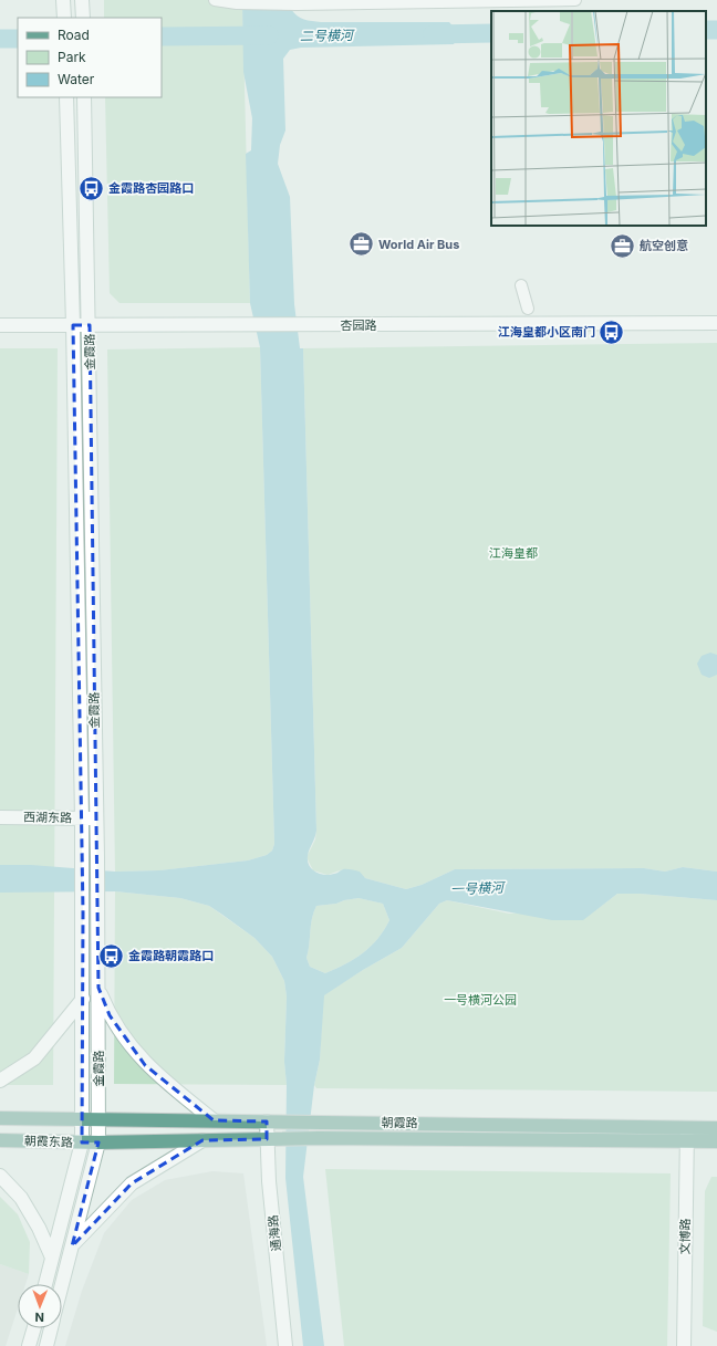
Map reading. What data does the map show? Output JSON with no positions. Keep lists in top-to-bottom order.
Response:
{
  "streets": {
    "main road": [
      "杏园路",
      "金霞路",
      "西湖东路",
      "朝霞路",
      "朝霞东路",
      "通海路",
      "文博路"
    ]
  },
  "crossings": [
    ["杏园路", "金霞路"],
    ["金霞路", "西湖东路"],
    ["金霞路", "朝霞路"],
    ["金霞路", "朝霞东路"],
    ["朝霞路", "朝霞东路"],
    ["朝霞路", "通海路"],
    ["朝霞路", "文博路"]
  ],
  "water": ["二号横河", "一号横河"],
  "parks": ["江海皇都", "一号横河公园"],
  "places": {
    "bus stop": ["金霞路杏园路口", "江海皇都小区南门", "金霞路朝霞路口"],
    "office": ["World Air Bus", "航空创意"]
  },
  "legend": ["Road", "Park", "Water"],
  "north": "bottom"
}
